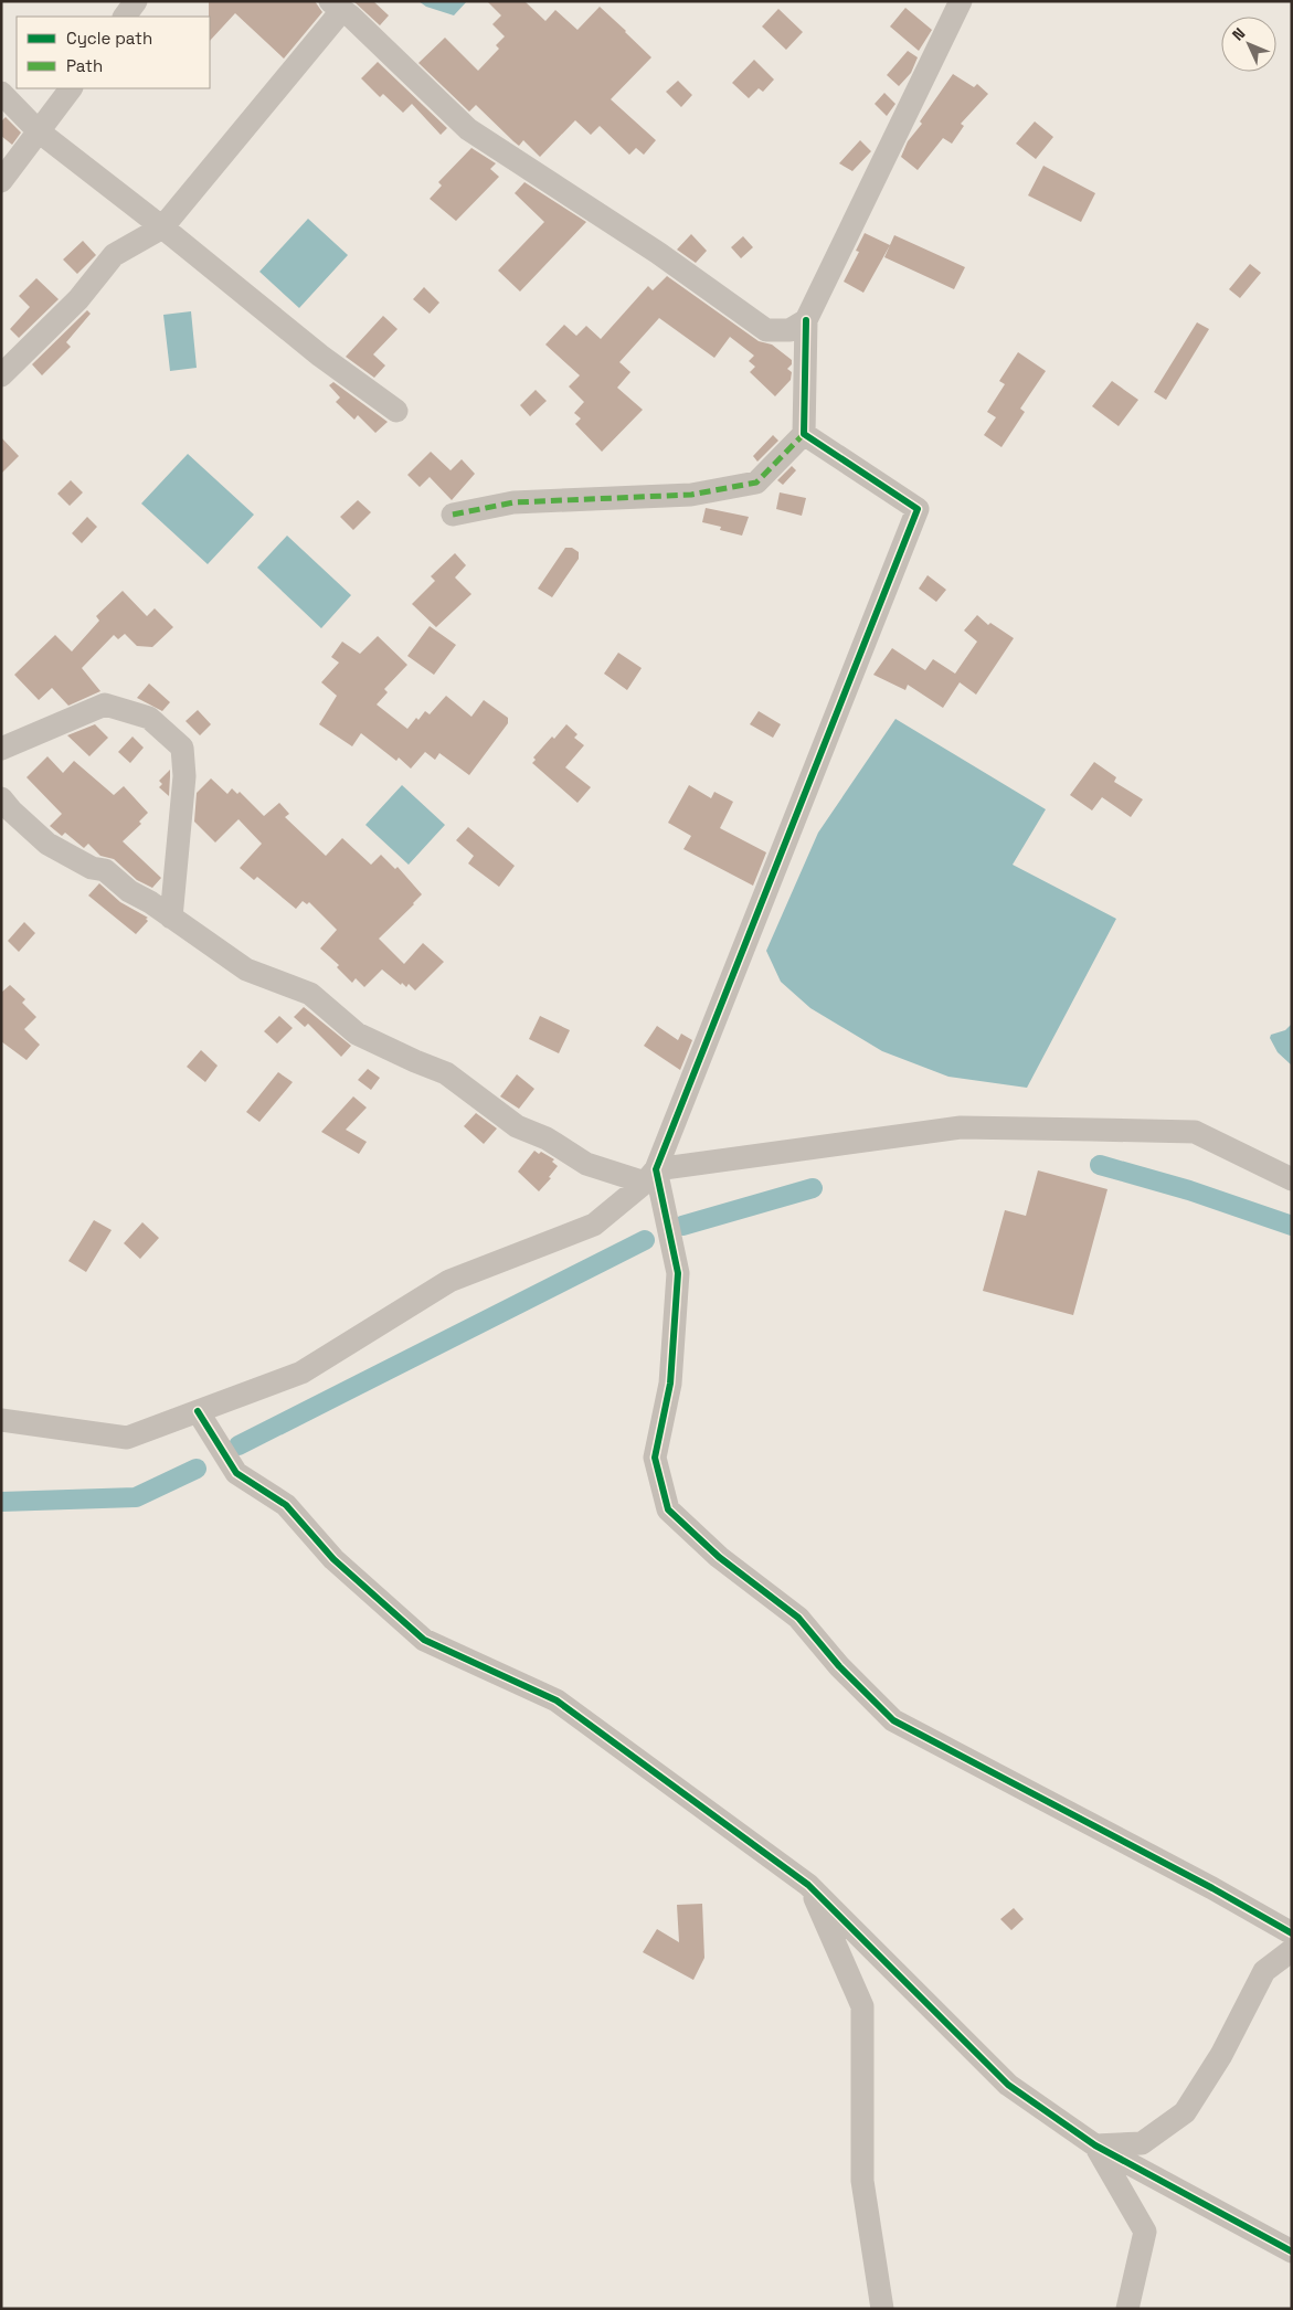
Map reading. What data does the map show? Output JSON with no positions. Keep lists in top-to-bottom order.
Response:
{
  "legend": ["Cycle path", "Path"],
  "north": "top left"
}
